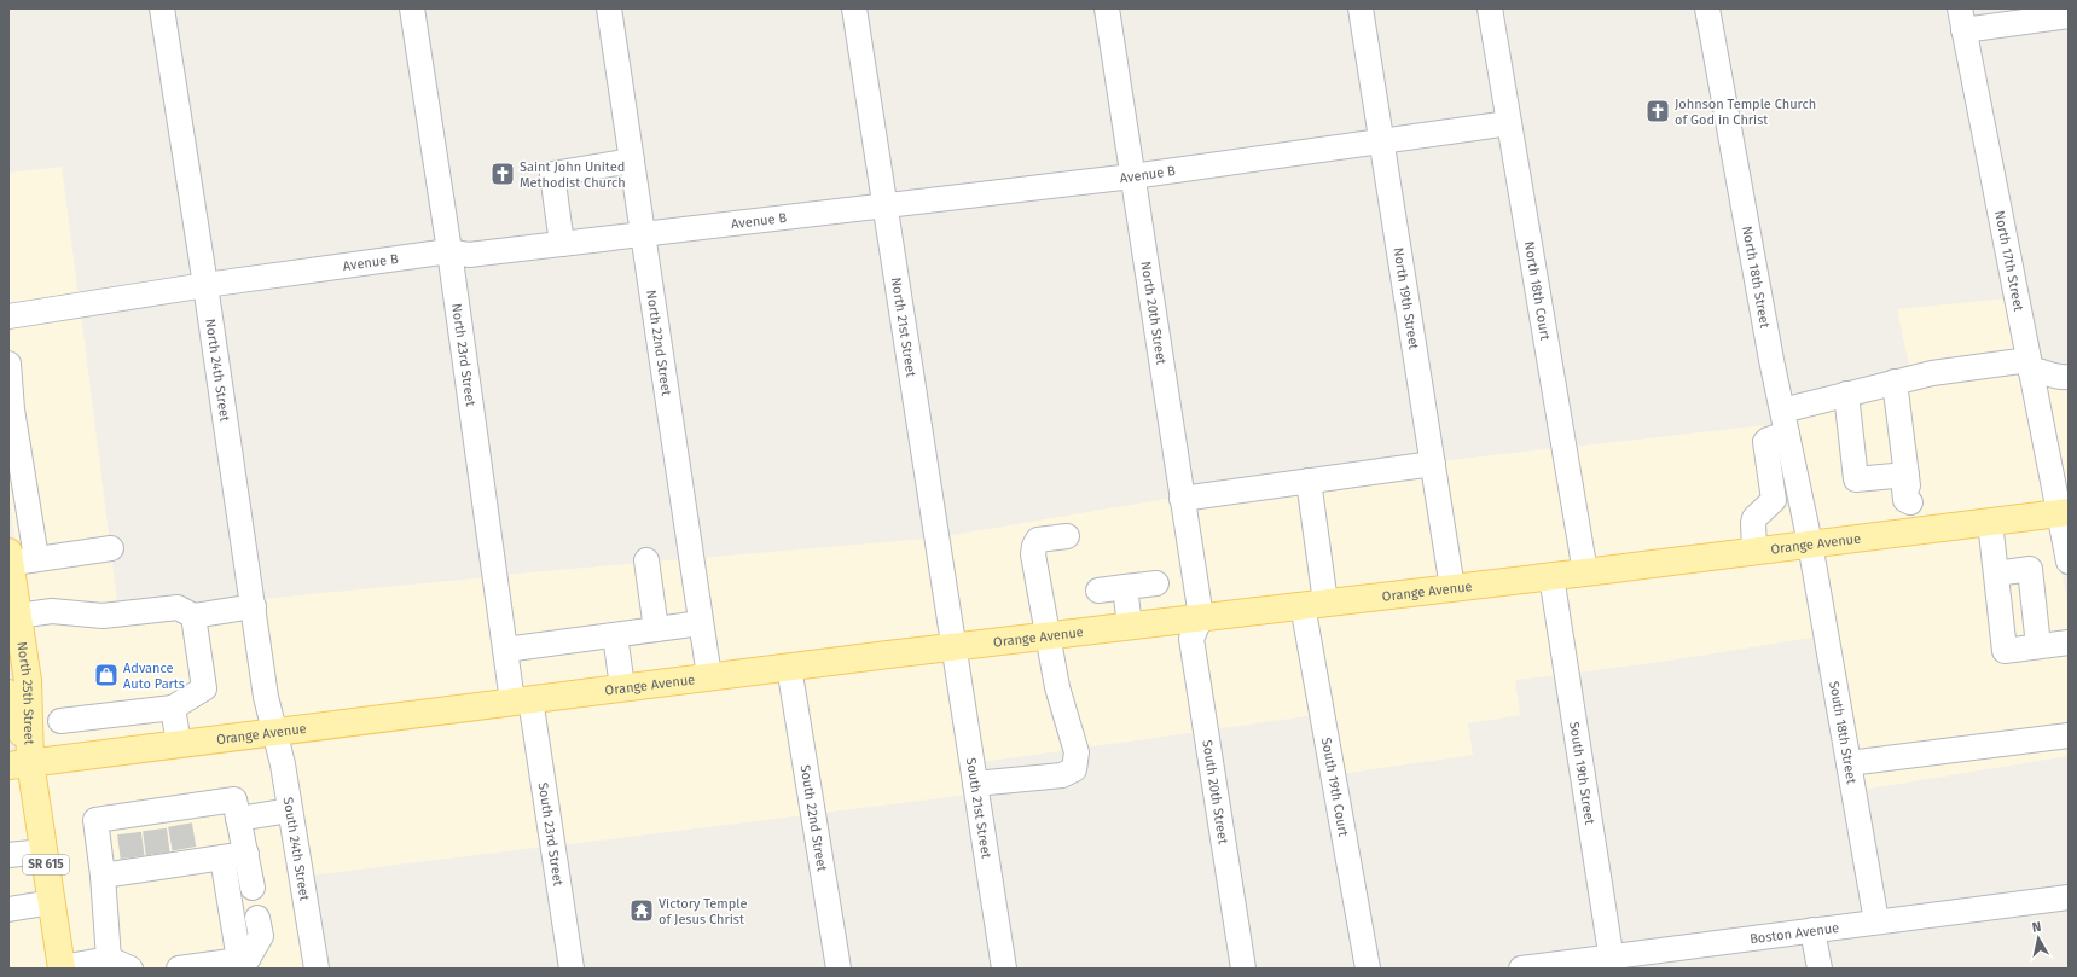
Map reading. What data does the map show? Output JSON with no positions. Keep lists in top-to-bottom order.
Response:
{
  "streets": {
    "main road": ["Orange Avenue", "North 25th Street", "SR 615"],
    "street": [
      "Avenue B",
      "North 17th Street",
      "North 18th Street",
      "North 18th Court",
      "North 19th Street",
      "North 20th Street",
      "North 21st Street",
      "North 22nd Street",
      "North 23rd Street",
      "North 24th Street",
      "South 18th Street",
      "South 19th Street",
      "South 19th Court",
      "South 20th Street",
      "South 21st Street",
      "South 22nd Street",
      "South 23rd Street",
      "South 24th Street",
      "Boston Avenue"
    ]
  },
  "crossings": [
    ["Avenue B", "North 18th Court"],
    ["Avenue B", "North 19th Street"],
    ["Avenue B", "North 20th Street"],
    ["Avenue B", "North 21st Street"],
    ["Avenue B", "North 22nd Street"],
    ["Avenue B", "North 23rd Street"],
    ["Avenue B", "North 24th Street"],
    ["North 17th Street", "Orange Avenue"],
    ["North 18th Street", "Orange Avenue"],
    ["North 18th Street", "South 18th Street"],
    ["North 18th Court", "Orange Avenue"],
    ["North 19th Street", "Orange Avenue"],
    ["North 20th Street", "Orange Avenue"],
    ["North 20th Street", "South 20th Street"],
    ["North 21st Street", "Orange Avenue"],
    ["North 21st Street", "South 21st Street"],
    ["North 22nd Street", "Orange Avenue"],
    ["North 23rd Street", "Orange Avenue"],
    ["North 23rd Street", "South 23rd Street"],
    ["North 24th Street", "Orange Avenue"],
    ["North 24th Street", "South 24th Street"],
    ["Orange Avenue", "North 25th Street"],
    ["Orange Avenue", "South 18th Street"],
    ["Orange Avenue", "South 19th Street"],
    ["Orange Avenue", "South 19th Court"],
    ["Orange Avenue", "South 20th Street"],
    ["Orange Avenue", "South 21st Street"],
    ["Orange Avenue", "South 22nd Street"],
    ["Orange Avenue", "South 23rd Street"],
    ["Orange Avenue", "South 24th Street"],
    ["Orange Avenue", "SR 615"],
    ["North 25th Street", "SR 615"],
    ["South 18th Street", "Boston Avenue"],
    ["South 19th Street", "Boston Avenue"]
  ],
  "places": {
    "church": ["Johnson Temple Church of God in Christ", "Saint John United Methodist Church"],
    "shop": ["Advance Auto Parts"],
    "temple": ["Victory Temple of Jesus Christ"]
  },
  "north": "top"
}
